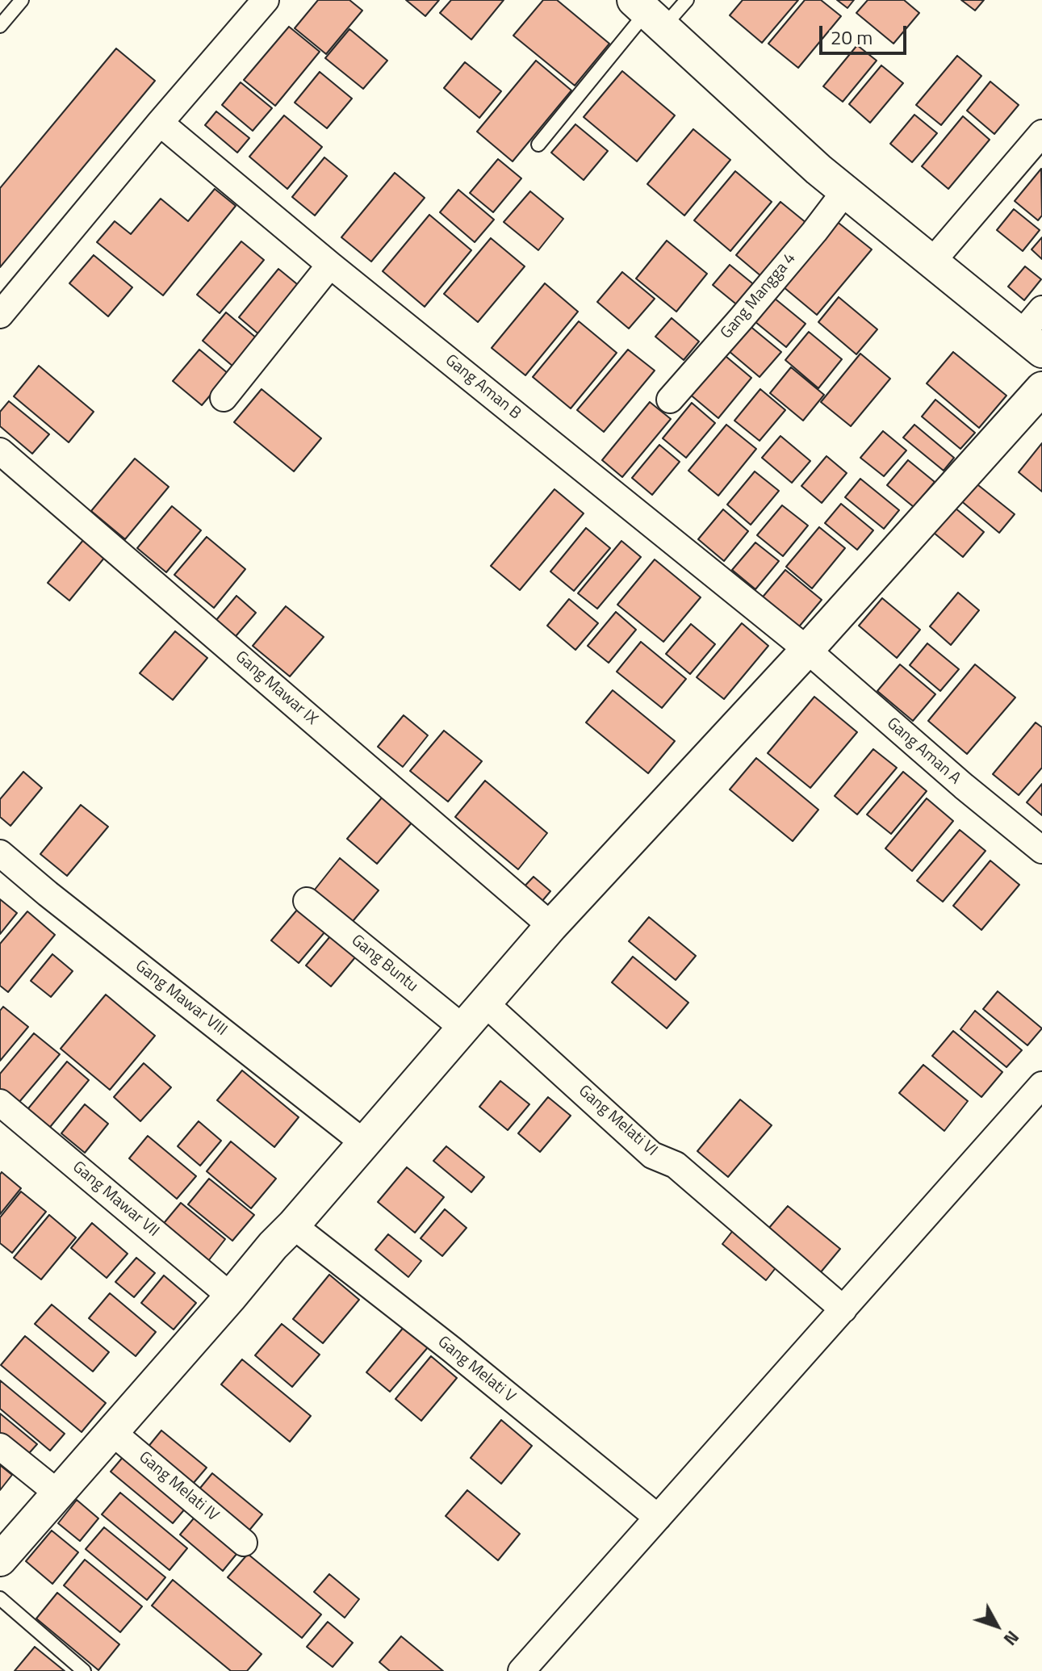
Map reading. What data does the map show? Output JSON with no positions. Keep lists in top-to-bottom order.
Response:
{
  "streets": {
    "street": [
      "Gang Mangga 4",
      "Gang Aman B",
      "Gang Mawar IX",
      "Gang Aman A",
      "Gang Buntu",
      "Gang Mawar VIII",
      "Gang Melati VI",
      "Gang Mawar VII",
      "Gang Melati V",
      "Gang Melati IV"
    ]
  },
  "crossings": [
    ["Gang Aman B", "Gang Aman A"]
  ],
  "scale_bar": "20 m",
  "north": "bottom right"
}
